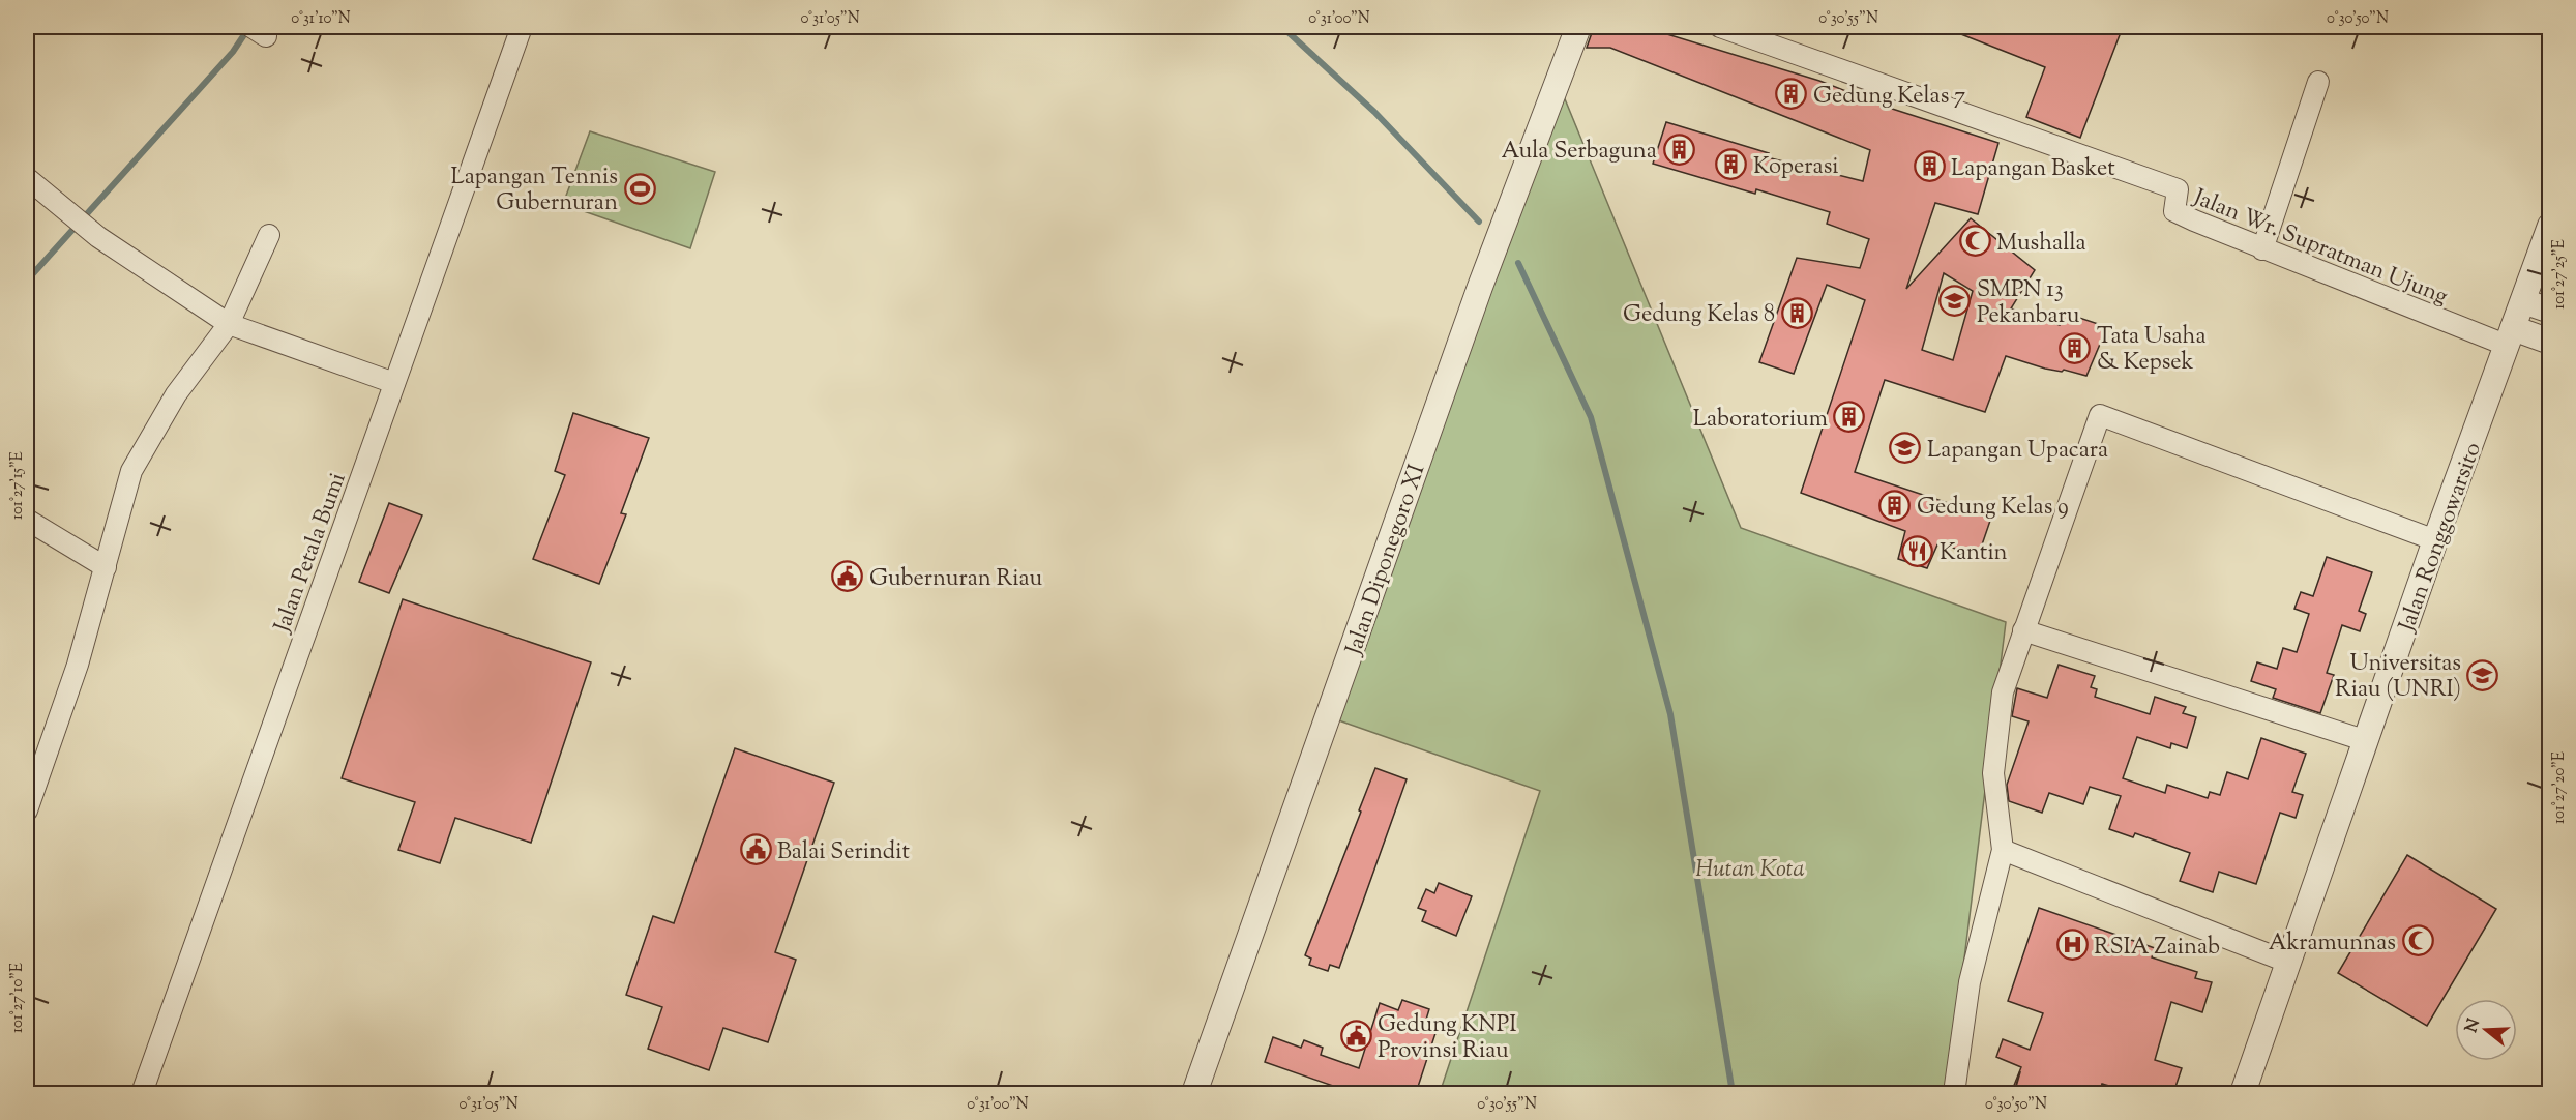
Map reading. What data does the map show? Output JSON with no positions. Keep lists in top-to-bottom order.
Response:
{
  "streets": {
    "street": [
      "Jalan Wr. Supratman Ujung",
      "Jalan Ronggowarsito",
      "Jalan Petala Bumi",
      "Jalan Diponegoro XI"
    ]
  },
  "crossings": [
    ["Jalan Wr. Supratman Ujung", "Jalan Ronggowarsito"]
  ],
  "parks": ["Hutan Kota"],
  "places": {
    "building": [
      "Gedung Kelas 7",
      "Aula Serbaguna",
      "Koperasi",
      "Lapangan Basket",
      "Gedung Kelas 8",
      "Tata Usaha & Kepsek",
      "Laboratorium",
      "Gedung Kelas 9"
    ],
    "sports": ["Lapangan Tennis Gubernuran"],
    "mosque": ["Mushalla", "Akramunnas"],
    "school or university": ["SMPN 13 Pekanbaru", "Lapangan Upacara", "Universitas Riau (UNRI)"],
    "restaurant": ["Kantin"],
    "public building": ["Gubernuran Riau", "Balai Serindit", "Gedung KNPI Provinsi Riau"],
    "hospital": ["RSIA Zainab"]
  },
  "north": "left",
  "coordinates": [
    "0°31'10\"N",
    "0°31'05\"N",
    "0°31'00\"N",
    "0°30'55\"N",
    "0°30'50\"N",
    "101°27'25\"E",
    "101°27'15\"E",
    "101°27'20\"E",
    "101°27'10\"E"
  ]
}
